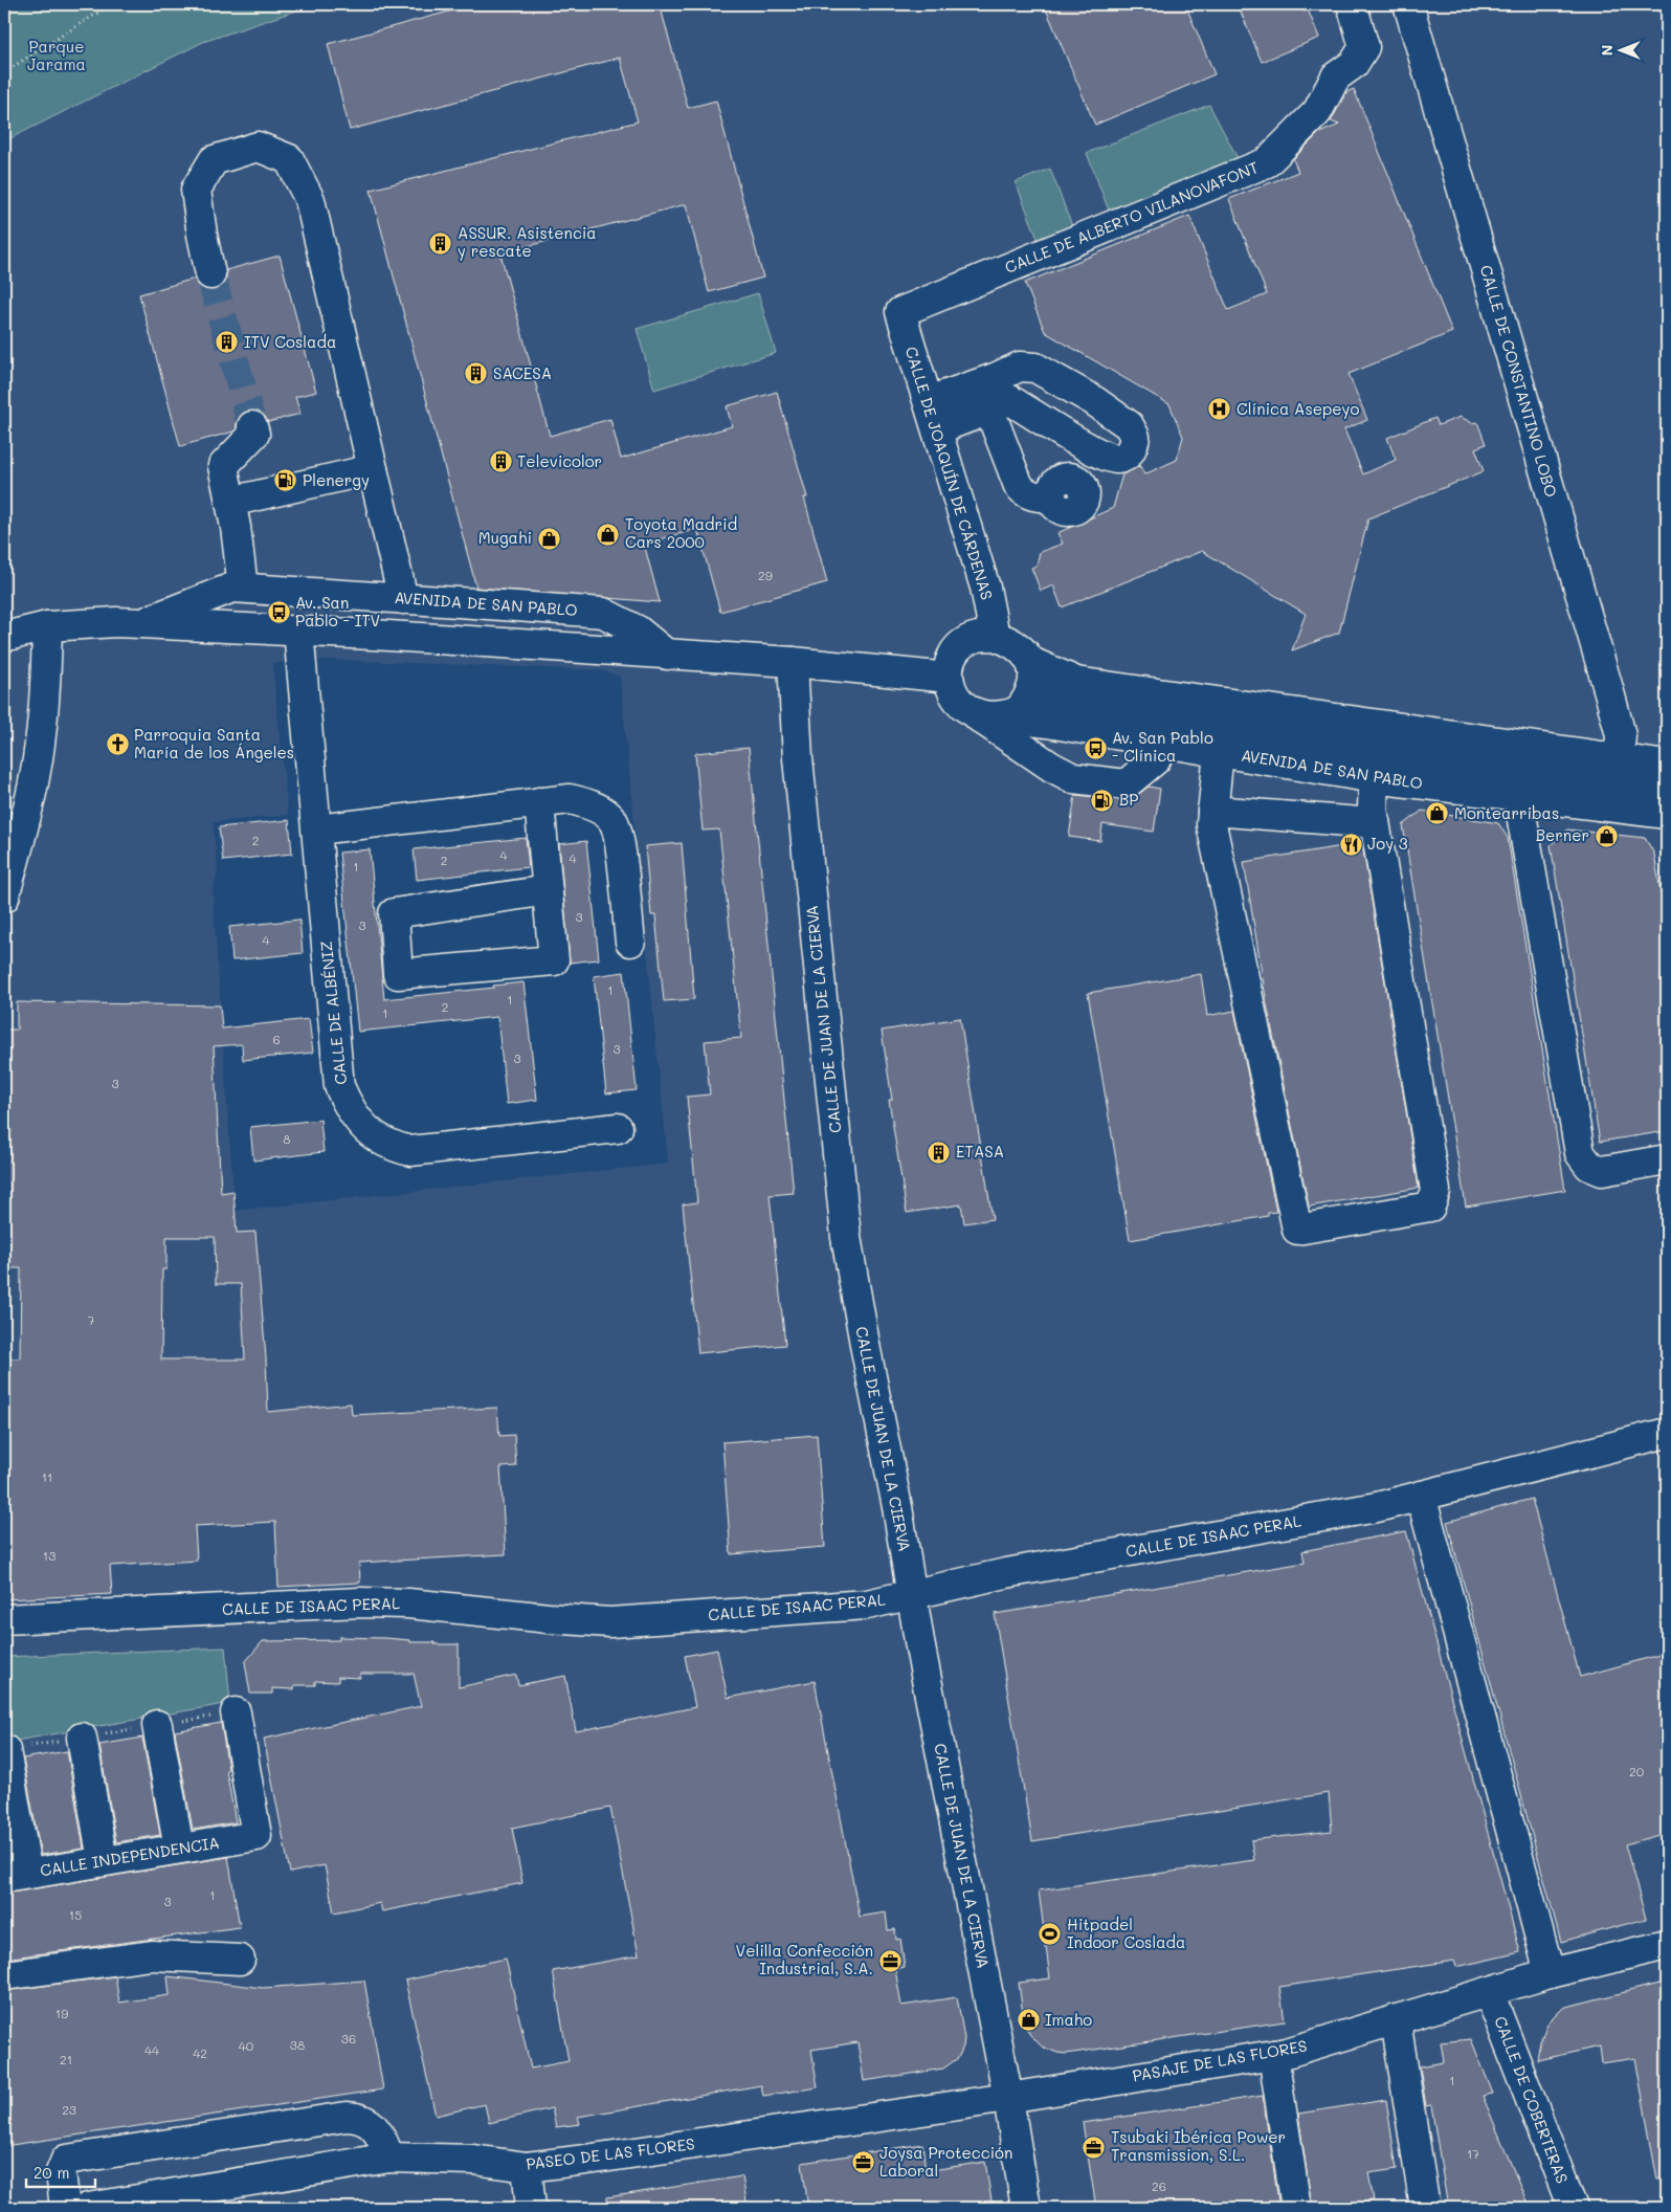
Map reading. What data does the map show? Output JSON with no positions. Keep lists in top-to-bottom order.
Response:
{
  "streets": {
    "street": [
      "CALLE DE ALBERTO VILANOVAFONT",
      "CALLE DE CONSTANTINO LOBO",
      "CALLE DE JOAQUÍN DE CÁRDENAS",
      "AVENIDA DE SAN PABLO",
      "CALLE DE ALBÉNIZ",
      "CALLE DE JUAN DE LA CIERVA",
      "CALLE DE ISAAC PERAL",
      "CALLE INDEPENDENCIA",
      "PASAJE DE LAS FLORES",
      "CALLE DE COBERTERAS",
      "PASEO DE LAS FLORES"
    ]
  },
  "crossings": [
    ["CALLE DE ALBERTO VILANOVAFONT", "CALLE DE JOAQUÍN DE CÁRDENAS"],
    ["CALLE DE JOAQUÍN DE CÁRDENAS", "AVENIDA DE SAN PABLO"],
    ["AVENIDA DE SAN PABLO", "CALLE DE ALBÉNIZ"],
    ["AVENIDA DE SAN PABLO", "CALLE DE JUAN DE LA CIERVA"],
    ["CALLE DE JUAN DE LA CIERVA", "CALLE DE ISAAC PERAL"],
    ["CALLE DE JUAN DE LA CIERVA", "PASAJE DE LAS FLORES"],
    ["CALLE DE JUAN DE LA CIERVA", "PASEO DE LAS FLORES"],
    ["PASAJE DE LAS FLORES", "CALLE DE COBERTERAS"],
    ["PASAJE DE LAS FLORES", "PASEO DE LAS FLORES"]
  ],
  "parks": ["Parque Jarama"],
  "places": {
    "building": [
      "ASSUR. Asistencia y rescate",
      "ITV Coslada",
      "SACESA",
      "Televicolor",
      "ETASA"
    ],
    "hospital": ["Clínica Asepeyo"],
    "fuel station": ["Plenergy", "BP"],
    "shop": [
      "Toyota Madrid Cars 2000",
      "Mugahi",
      "Montearribas",
      "Berner",
      "Imaho"
    ],
    "bus stop": ["Av. San Pablo - ITV", "Av. San Pablo - Clínica"],
    "church": ["Parroquia Santa María de los Ángeles"],
    "restaurant": ["Joy 3"],
    "sports": ["Hitpadel Indoor Coslada"],
    "office": ["Velilla Confección Industrial, S.A.", "Tsubaki Ibérica Power Transmission, S.L.", "Joysa Protección Laboral"]
  },
  "house_numbers": [
    "29",
    "2",
    "4",
    "4",
    "2",
    "1",
    "3",
    "3",
    "4",
    "1",
    "1",
    "2",
    "1",
    "6",
    "3",
    "3",
    "3",
    "8",
    "7",
    "11",
    "13",
    "20",
    "1",
    "3",
    "15",
    "19",
    "36",
    "38",
    "40",
    "44",
    "42",
    "21",
    "1",
    "23",
    "17",
    "26"
  ],
  "scale_bar": "20 m",
  "north": "left"
}
